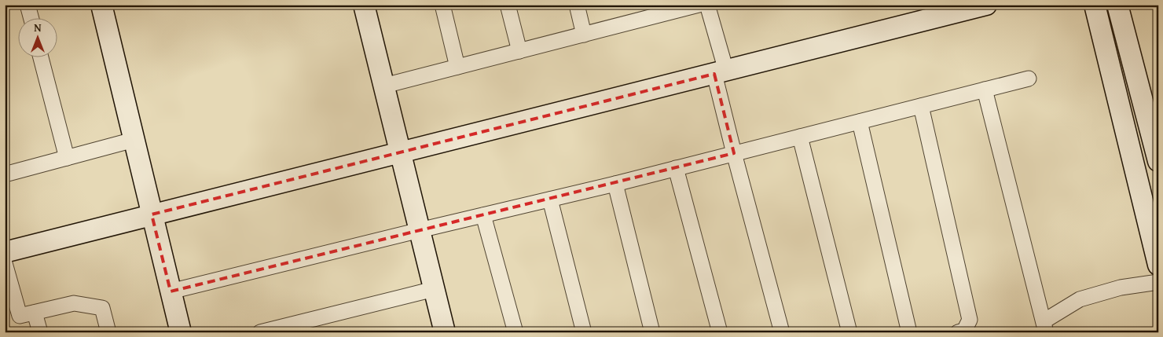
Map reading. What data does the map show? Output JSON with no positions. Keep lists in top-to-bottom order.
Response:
{
  "north": "top"
}
